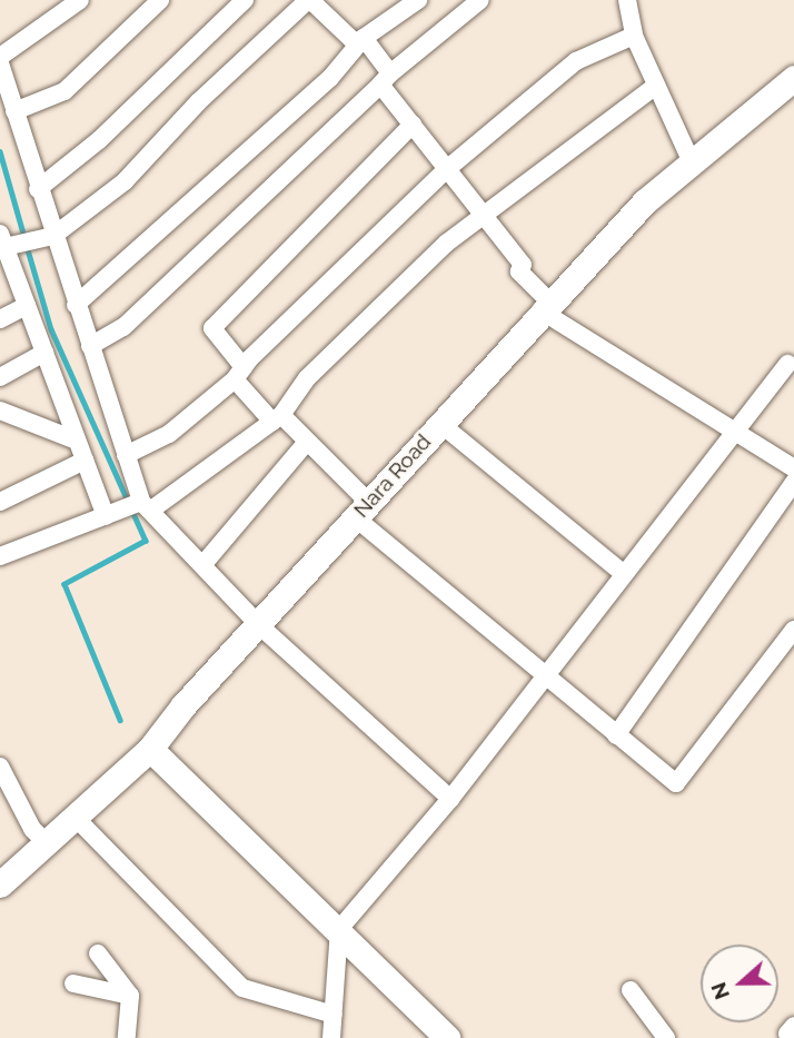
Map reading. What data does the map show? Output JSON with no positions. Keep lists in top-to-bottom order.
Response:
{
  "streets": {
    "main road": ["Nara Road"]
  },
  "north": "left"
}
